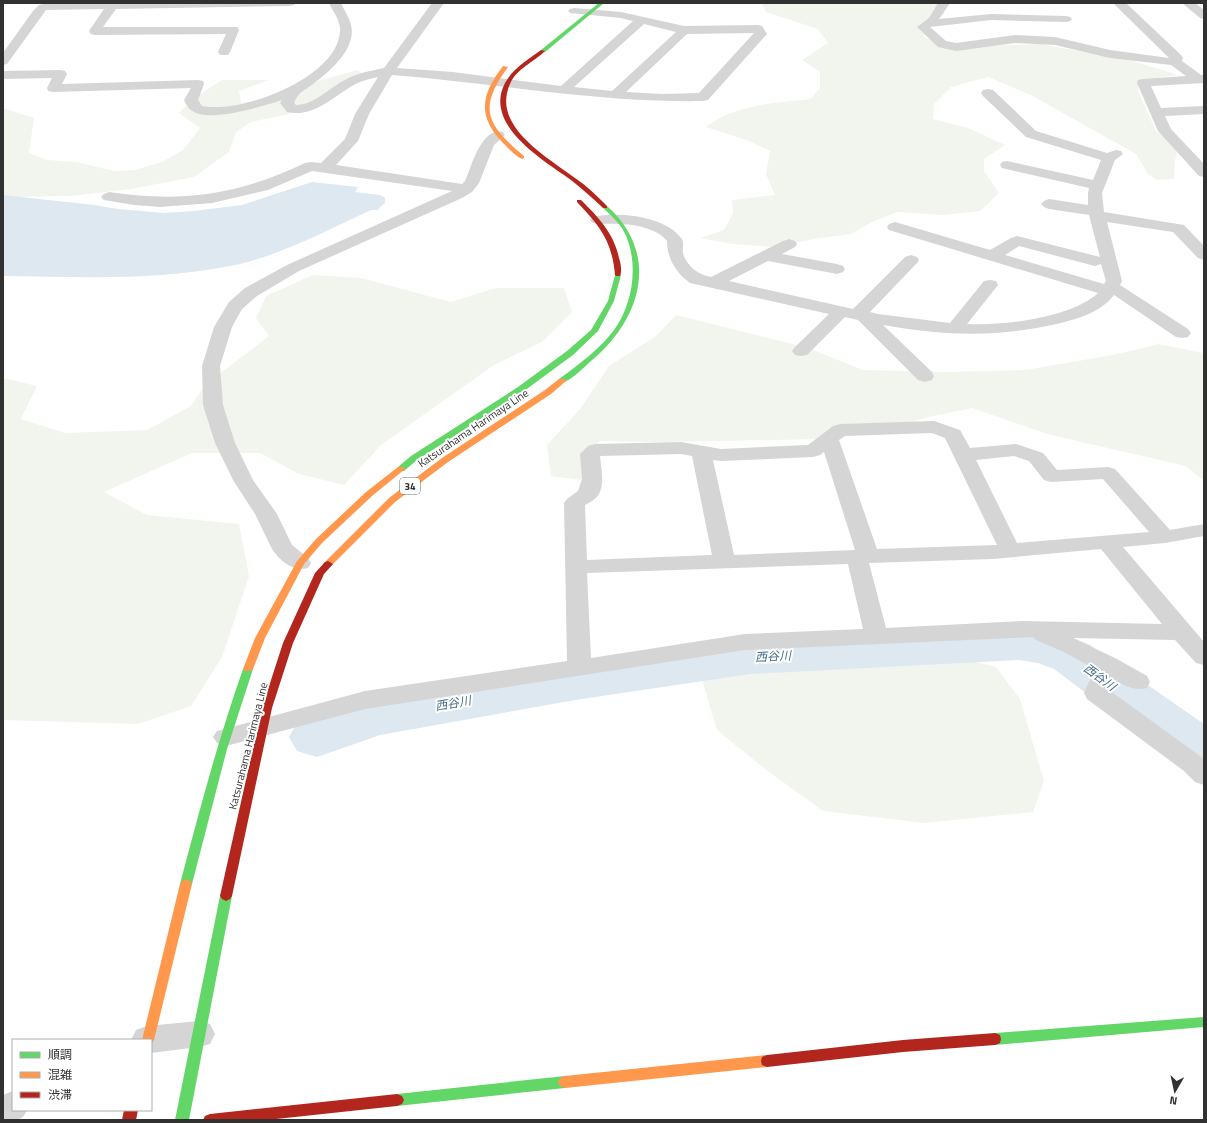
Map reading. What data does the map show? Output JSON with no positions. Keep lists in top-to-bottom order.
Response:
{
  "streets": {
    "main road": ["Katsurahama Harimaya Line", "34"]
  },
  "water": ["西谷川"],
  "legend": ["順調", "混雑", "渋滞"],
  "north": "bottom"
}
